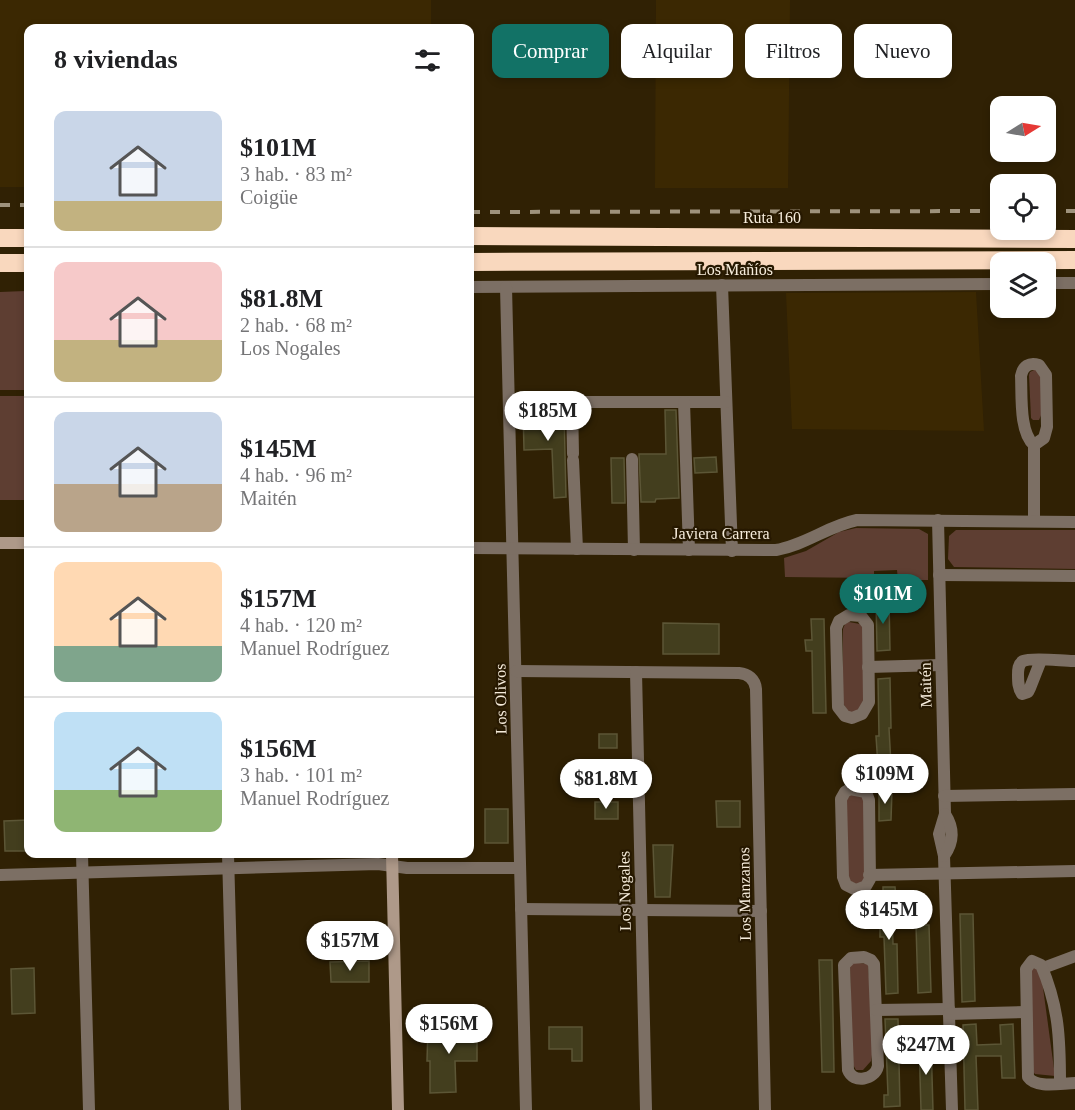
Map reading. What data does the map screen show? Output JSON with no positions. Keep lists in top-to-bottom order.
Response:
{
  "streets": {
    "highway": ["Ruta 160"],
    "street": [
      "Los Mañíos",
      "Javiera Carrera",
      "Maitén",
      "Los Olivos",
      "Los Nogales",
      "Los Manzanos"
    ]
  },
  "crossings": [
    ["Los Mañíos", "Los Olivos"],
    ["Javiera Carrera", "Maitén"],
    ["Javiera Carrera", "Los Olivos"],
    ["Los Nogales", "Los Manzanos"]
  ],
  "north": "right",
  "page": {
    "chip": [
      "Comprar",
      "Alquilar",
      "Filtros",
      "Nuevo"
    ],
    "heading": "8 viviendas",
    "list": [
      {
        "name": "$101M",
        "note": "3 hab. · 83 m² · Coigüe"
      },
      {
        "name": "$81.8M",
        "note": "2 hab. · 68 m² · Los Nogales"
      },
      {
        "name": "$145M",
        "note": "4 hab. · 96 m² · Maitén"
      },
      {
        "name": "$157M",
        "note": "4 hab. · 120 m² · Manuel Rodríguez"
      },
      {
        "name": "$156M",
        "note": "3 hab. · 101 m² · Manuel Rodríguez"
      }
    ],
    "price": [
      "$185M",
      "$101M",
      "$109M",
      "$81.8M",
      "$145M",
      "$157M",
      "$156M",
      "$247M"
    ]
  }
}
